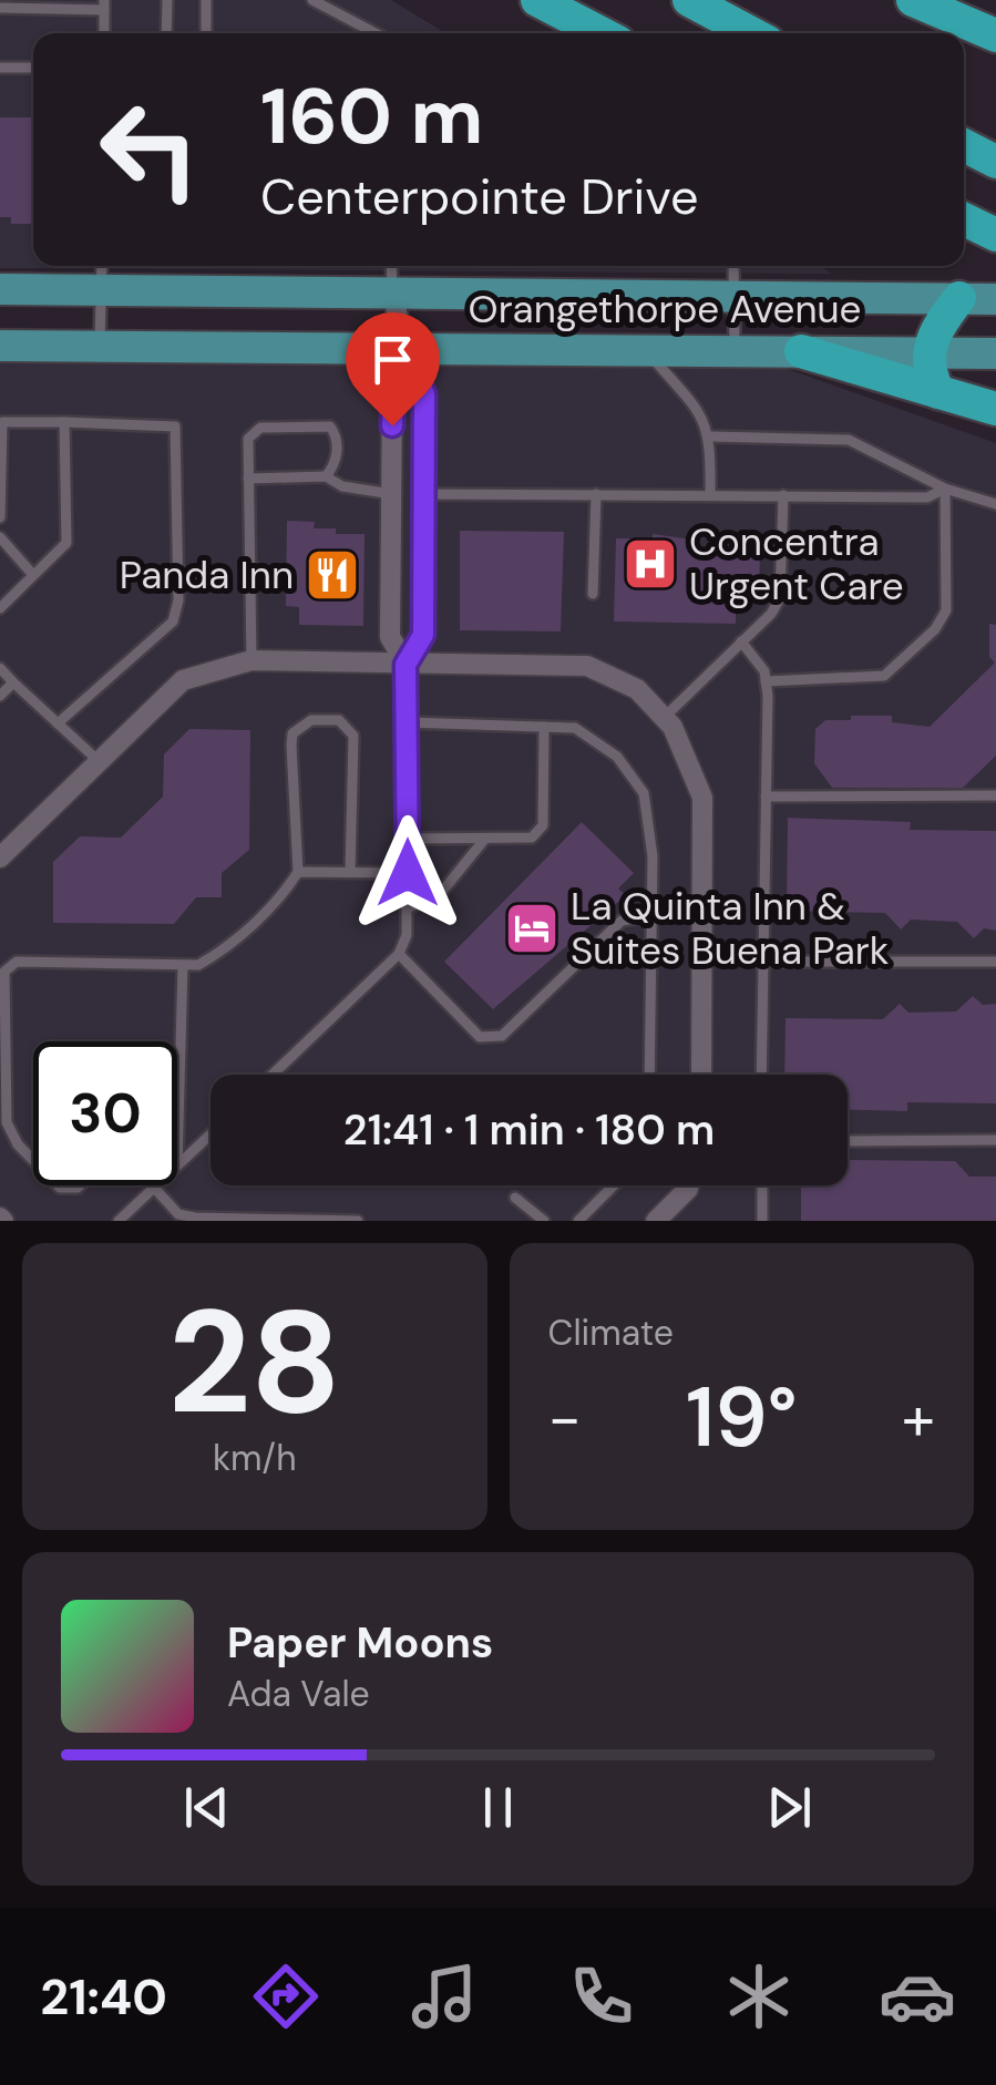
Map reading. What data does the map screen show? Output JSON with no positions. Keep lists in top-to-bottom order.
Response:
{
  "streets": {
    "main road": ["Orangethorpe Avenue"]
  },
  "places": {
    "hospital": ["Concentra Urgent Care"],
    "restaurant": ["Panda Inn"],
    "hotel": ["La Quinta Inn & Suites Buena Park"]
  },
  "page": {
    "turn": ["160 m", "Centerpointe Drive"],
    "limit": "30",
    "trip": "21:41 · 1 min · 180 m",
    "tile": [
      ["28", "km/h"],
      "Climate"
    ],
    "heat": ["−", "19°", "+"],
    "song": ["Paper Moons", "Ada Vale"],
    "tabs": "21:40"
  }
}
